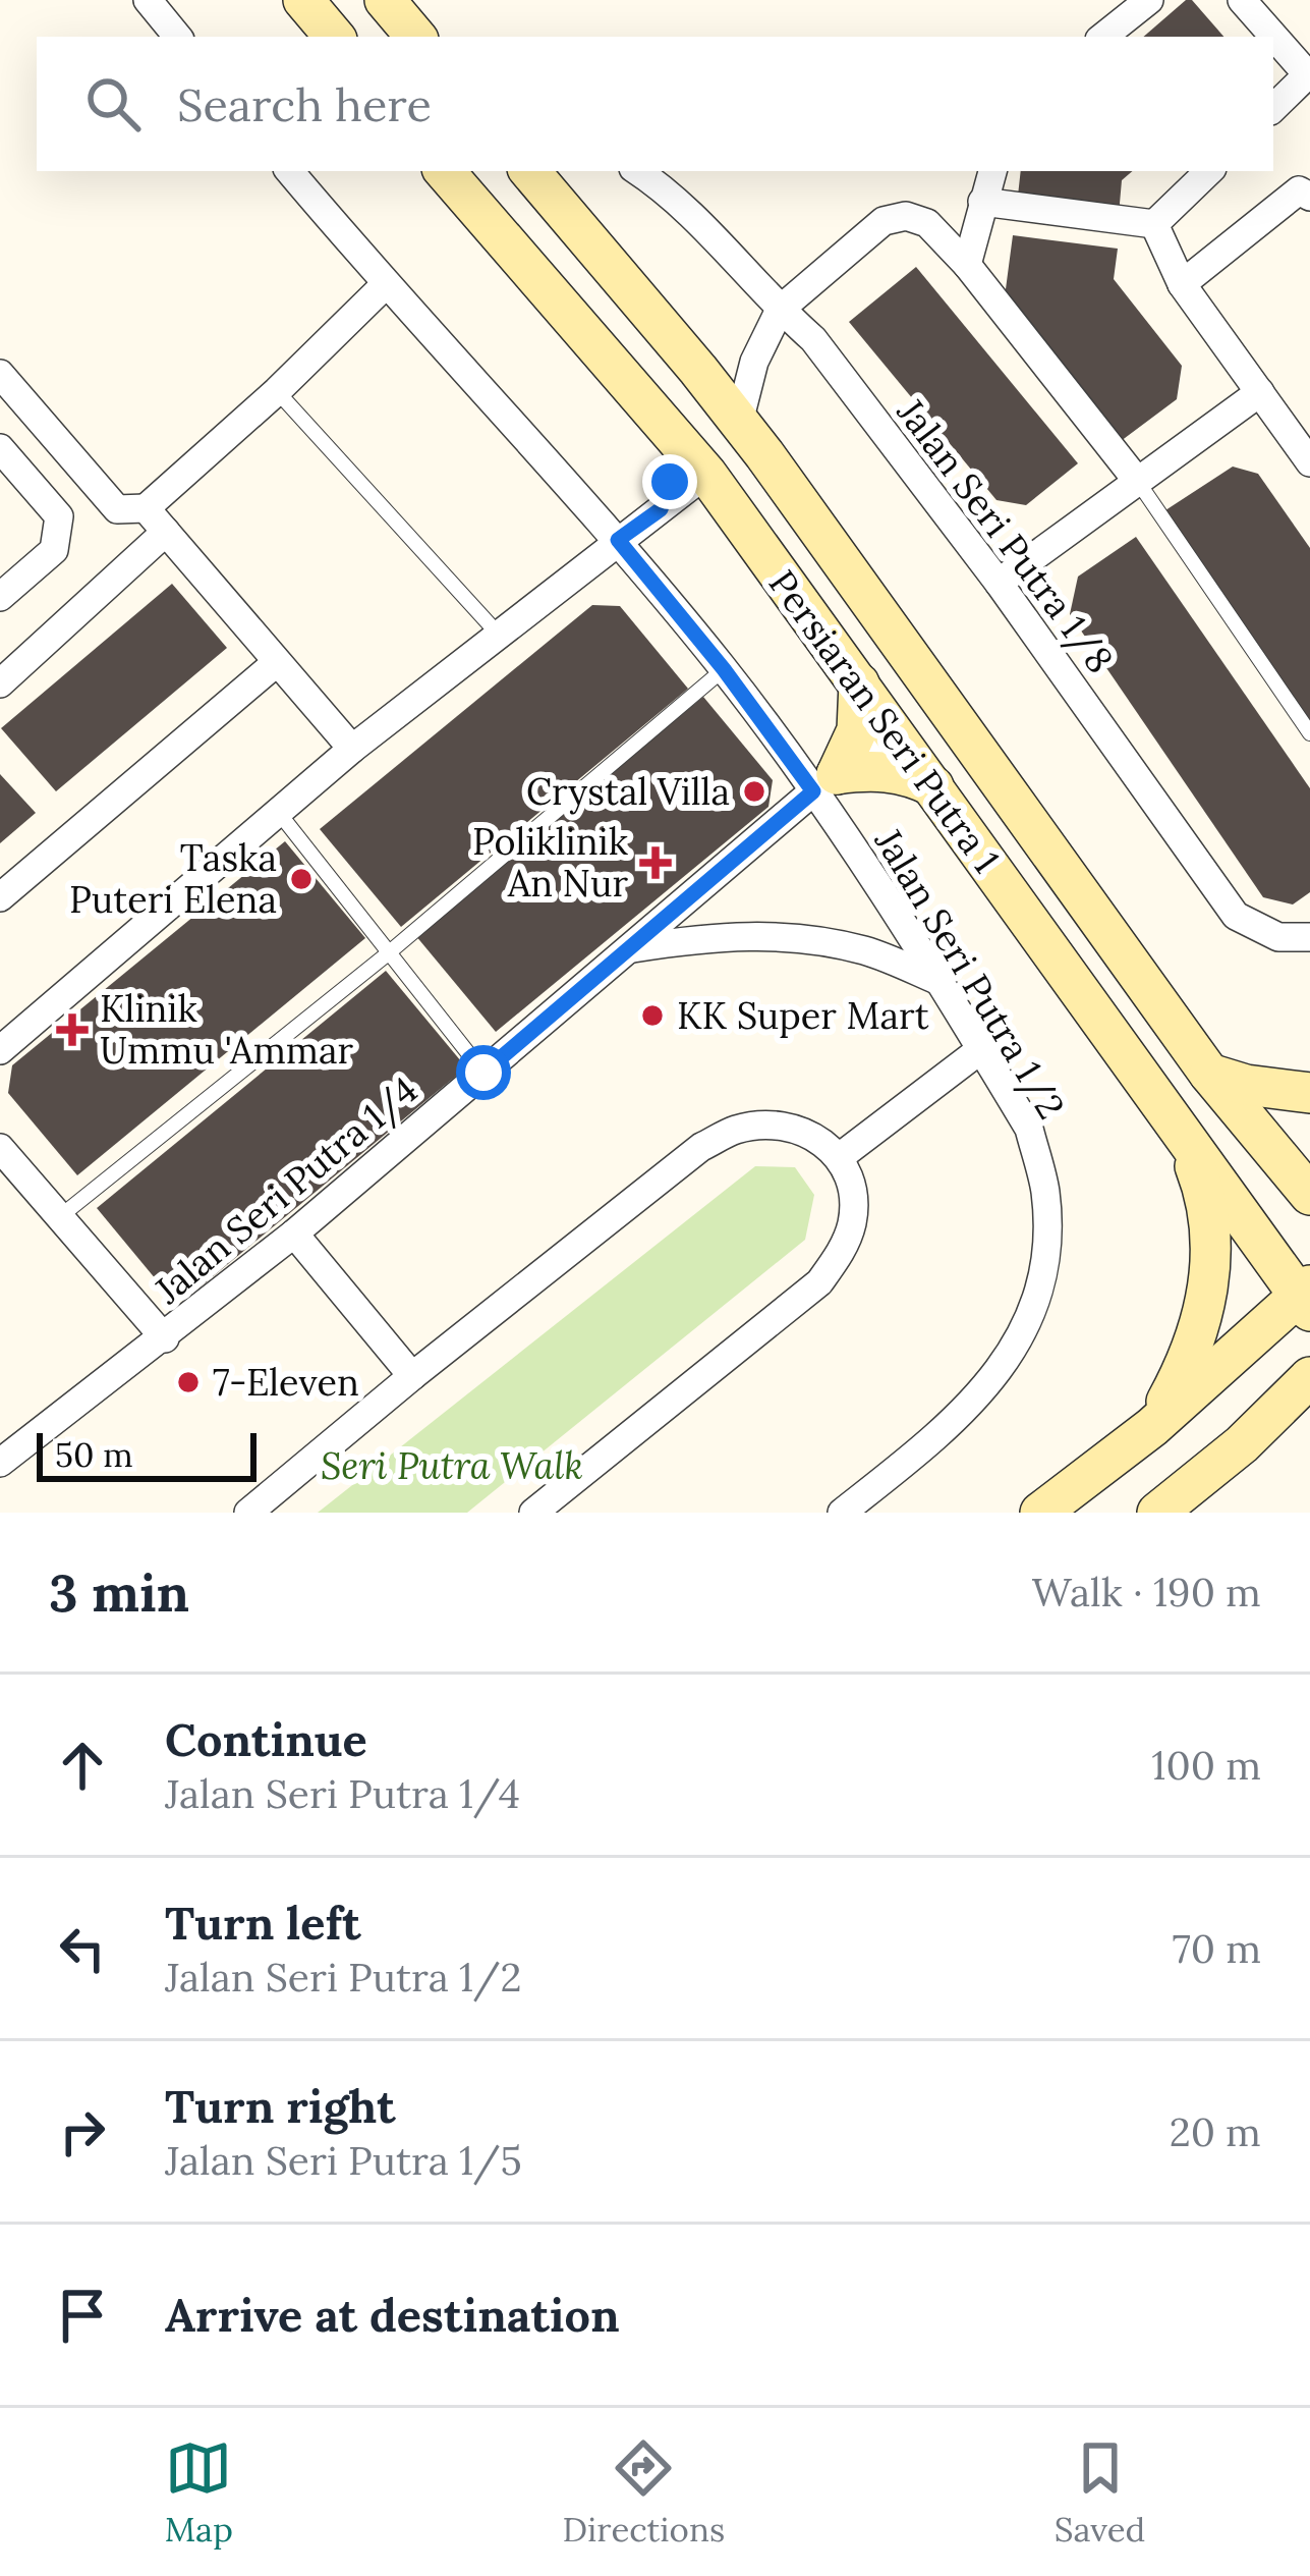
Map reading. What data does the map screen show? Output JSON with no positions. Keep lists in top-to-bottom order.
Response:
{
  "streets": {
    "street": [
      "Jalan Seri Putra 1/8",
      "Persiaran Seri Putra 1",
      "Jalan Seri Putra 1/2",
      "Jalan Seri Putra 1/4"
    ]
  },
  "crossings": [
    ["Persiaran Seri Putra 1", "Jalan Seri Putra 1/4"],
    ["Jalan Seri Putra 1/2", "Jalan Seri Putra 1/4"]
  ],
  "parks": ["Seri Putra Walk"],
  "places": {
    "other": [
      "Crystal Villa",
      "Taska Puteri Elena",
      "KK Super Mart",
      "7-Eleven"
    ],
    "health": ["Poliklinik An Nur", "Klinik Ummu 'Ammar"]
  },
  "scale_bar": "50 m",
  "page": {
    "search": "Search here",
    "scale": "50 m",
    "heading": ["3 min", "Walk · 190 m"],
    "list": [
      ["Continue", "Jalan Seri Putra 1/4", "100 m"],
      ["Turn left", "Jalan Seri Putra 1/2", "70 m"],
      ["Turn right", "Jalan Seri Putra 1/5", "20 m"],
      "Arrive at destination"
    ],
    "nav": ["Map", "Directions", "Saved"]
  }
}
